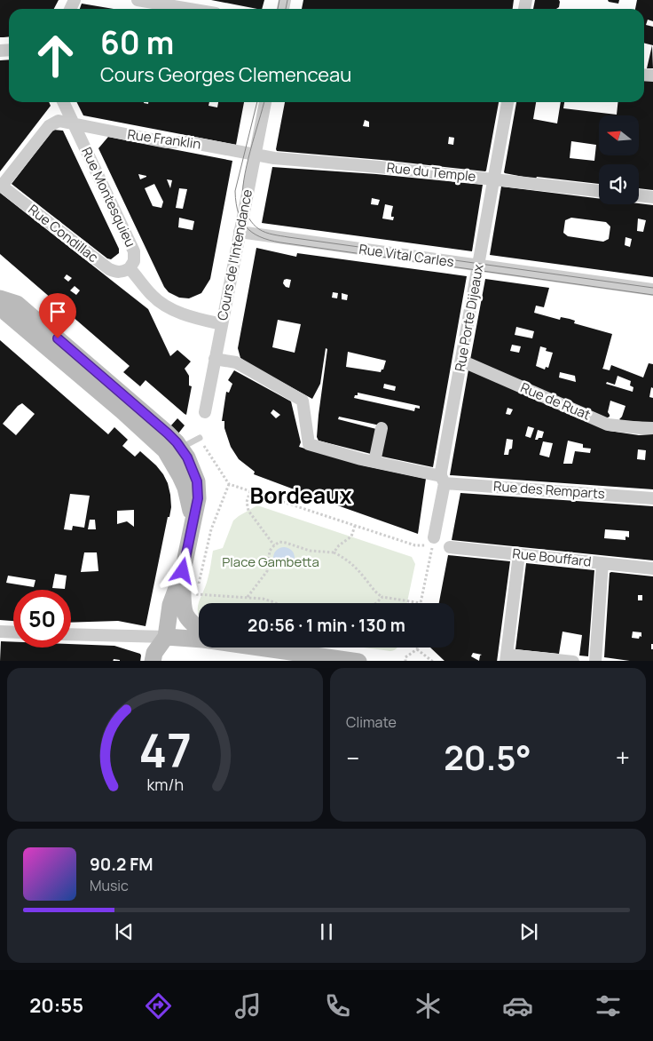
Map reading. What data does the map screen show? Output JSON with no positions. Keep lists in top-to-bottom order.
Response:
{
  "streets": {
    "street": [
      "Rue Franklin",
      "Rue du Temple",
      "Rue Montesquieu",
      "Rue Condillac",
      "Cours de l'Intendance",
      "Rue Vital Carles",
      "Rue Porte Dijeaux",
      "Rue de Ruat",
      "Rue des Remparts",
      "Rue Bouffard"
    ]
  },
  "crossings": [
    ["Rue Franklin", "Rue du Temple"],
    ["Rue Franklin", "Rue Montesquieu"],
    ["Rue Franklin", "Rue Condillac"],
    ["Rue Franklin", "Cours de l'Intendance"],
    ["Rue du Temple", "Cours de l'Intendance"],
    ["Rue du Temple", "Rue Porte Dijeaux"],
    ["Rue Montesquieu", "Rue Condillac"],
    ["Rue Montesquieu", "Cours de l'Intendance"],
    ["Cours de l'Intendance", "Rue Vital Carles"],
    ["Cours de l'Intendance", "Rue des Remparts"],
    ["Rue Vital Carles", "Rue Porte Dijeaux"],
    ["Rue Porte Dijeaux", "Rue de Ruat"],
    ["Rue Porte Dijeaux", "Rue des Remparts"]
  ],
  "districts": ["Bordeaux"],
  "parks": ["Place Gambetta"],
  "north": "left",
  "page": {
    "turn": ["60 m", "Cours Georges Clemenceau"],
    "limit": "50",
    "trip": "20:56 · 1 min · 130 m",
    "tile": "Climate",
    "heat": ["−", "20.5°", "+"],
    "song": ["90.2 FM", "Music"],
    "tabs": "20:55",
    "gauge": ["47", "km/h"]
  }
}
